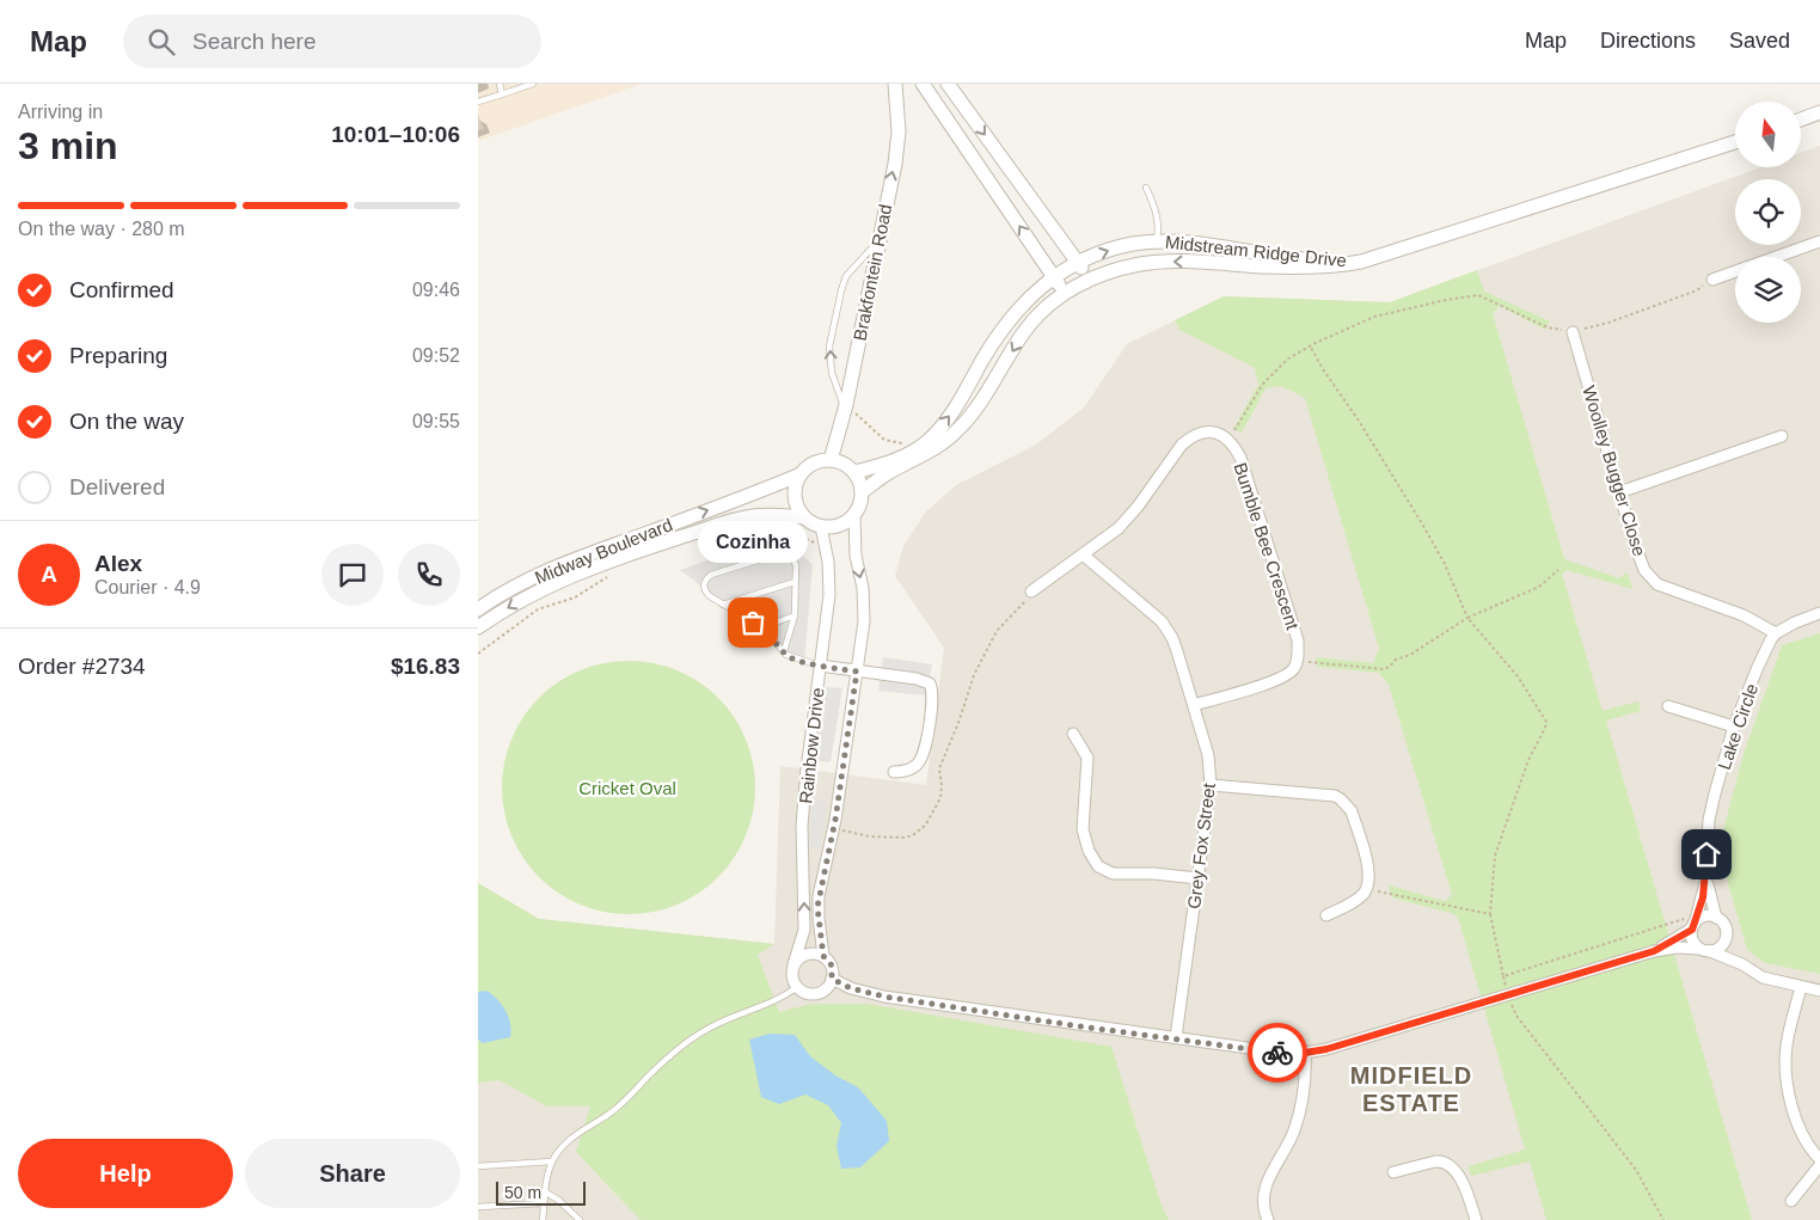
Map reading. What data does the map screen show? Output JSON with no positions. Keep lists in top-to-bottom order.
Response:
{
  "streets": {
    "street": [
      "Midstream Ridge Drive",
      "Brakfontein Road",
      "Woolley Bugger Close",
      "Bumble Bee Crescent",
      "Midway Boulevard",
      "Lake Circle",
      "Rainbow Drive",
      "Grey Fox Street"
    ]
  },
  "crossings": [
    ["Midstream Ridge Drive", "Brakfontein Road"],
    ["Midstream Ridge Drive", "Midway Boulevard"],
    ["Midstream Ridge Drive", "Rainbow Drive"],
    ["Brakfontein Road", "Midway Boulevard"],
    ["Brakfontein Road", "Rainbow Drive"],
    ["Woolley Bugger Close", "Lake Circle"],
    ["Bumble Bee Crescent", "Grey Fox Street"],
    ["Midway Boulevard", "Rainbow Drive"]
  ],
  "one_way": ["Brakfontein Road"],
  "districts": ["MIDFIELD ESTATE"],
  "parks": ["Cricket Oval"],
  "places": ["Cozinha"],
  "scale_bar": "50 m",
  "north": "top",
  "page": {
    "header": "Map",
    "search": "Search here",
    "nav": ["Map", "Directions", "Saved"],
    "heading": ["3 min", "Arriving in", "10:01–10:06"],
    "panel": [
      "Alex",
      "Courier · 4.9",
      "Order #2734",
      "$16.83"
    ],
    "bar": "On the way · 280 m",
    "list": [
      ["Confirmed", "09:46"],
      ["Preparing", "09:52"],
      ["On the way", "09:55"],
      "Delivered"
    ],
    "bubble": "Cozinha",
    "round": "A",
    "buttons": ["Help", "Share"],
    "scale": "50 m"
  }
}
